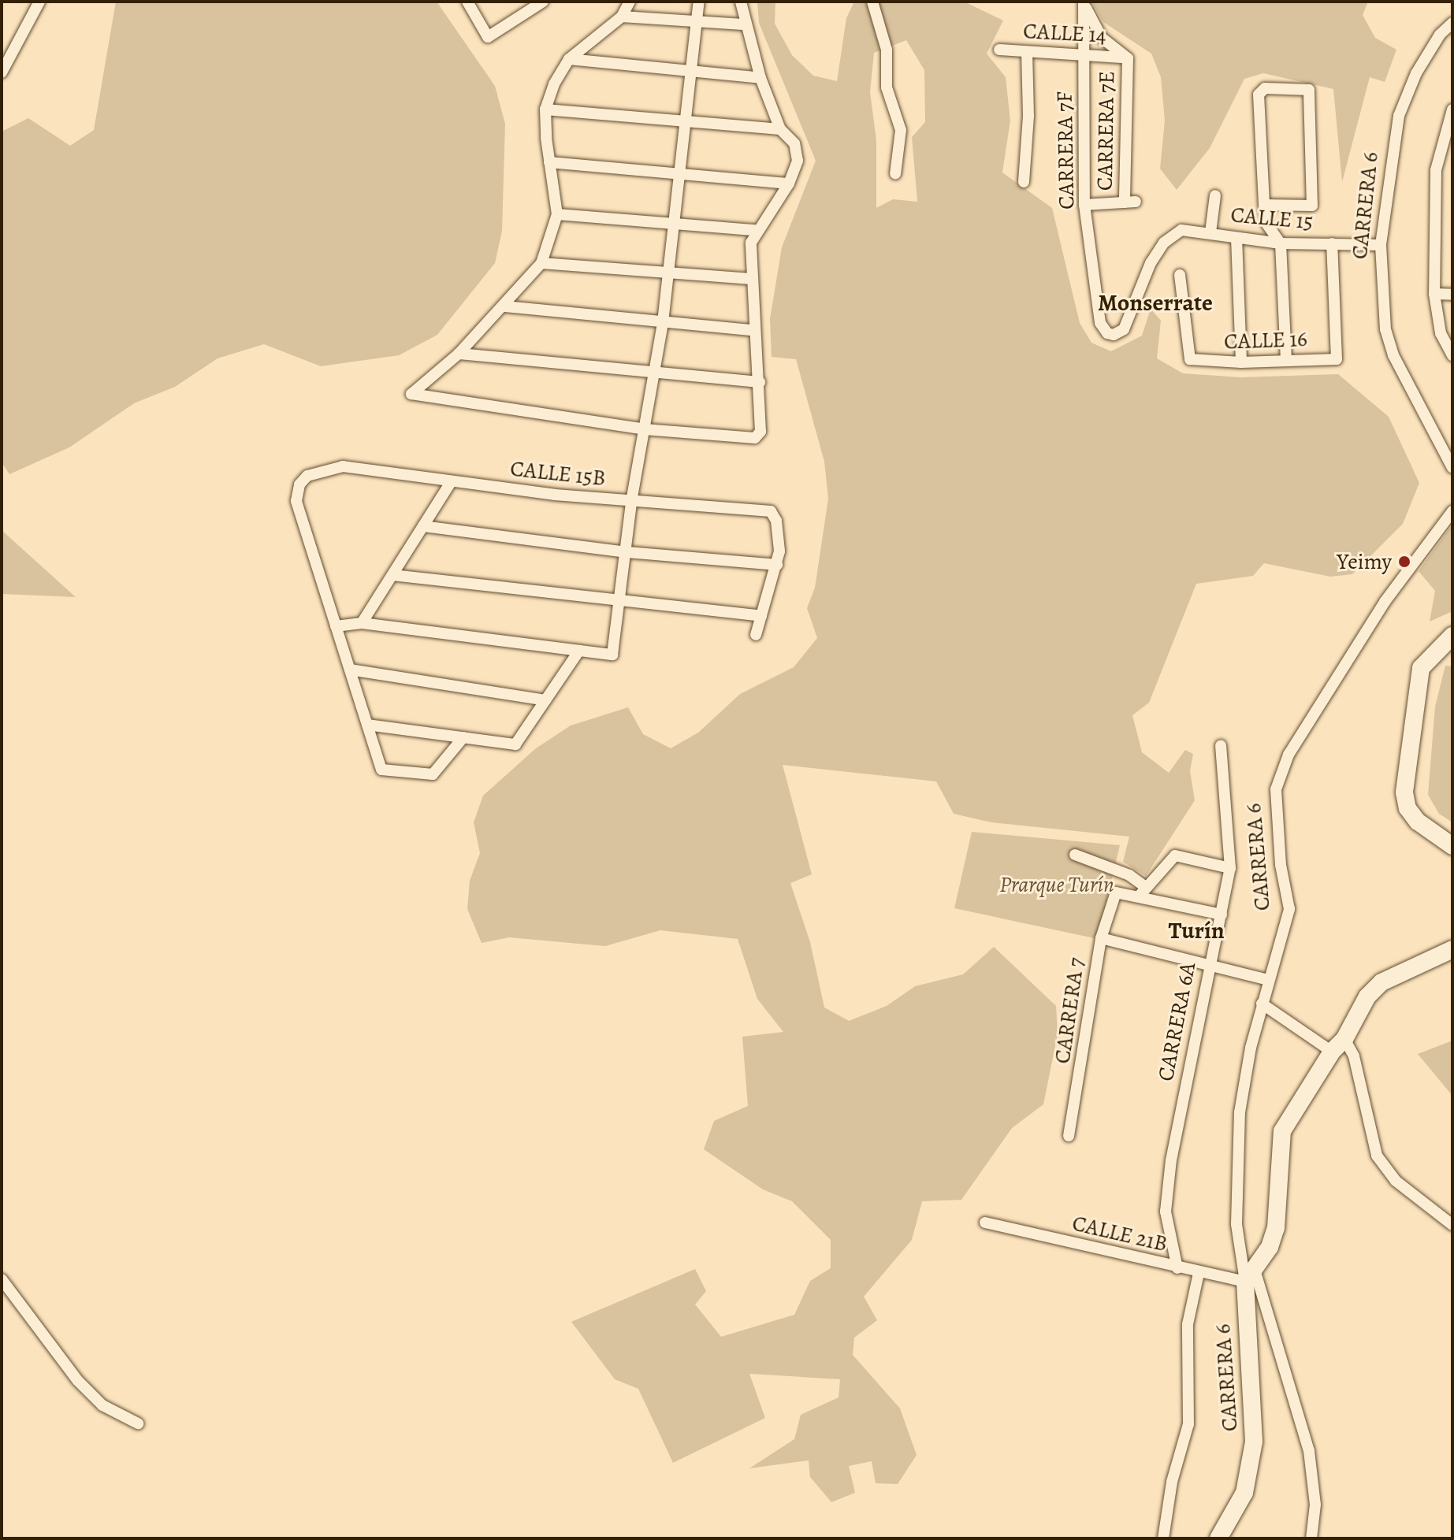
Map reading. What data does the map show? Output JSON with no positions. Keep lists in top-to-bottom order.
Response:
{
  "streets": {
    "street": [
      "CALLE 14",
      "CARRERA 7E",
      "CARRERA 7F",
      "CARRERA 6",
      "CALLE 15",
      "CALLE 16",
      "CALLE 15B",
      "CARRERA 7",
      "CARRERA 6A",
      "CALLE 21B"
    ]
  },
  "crossings": [
    ["CALLE 14", "CARRERA 7E"],
    ["CALLE 14", "CARRERA 7F"],
    ["CARRERA 7E", "CARRERA 7F"],
    ["CARRERA 7F", "CALLE 15"],
    ["CARRERA 6", "CALLE 15"],
    ["CARRERA 6", "CALLE 21B"],
    ["CALLE 15", "CALLE 16"],
    ["CARRERA 6A", "CALLE 21B"]
  ],
  "districts": ["Monserrate", "Turín"],
  "parks": ["Prarque Turín"],
  "places": ["Yeimy"]
}
